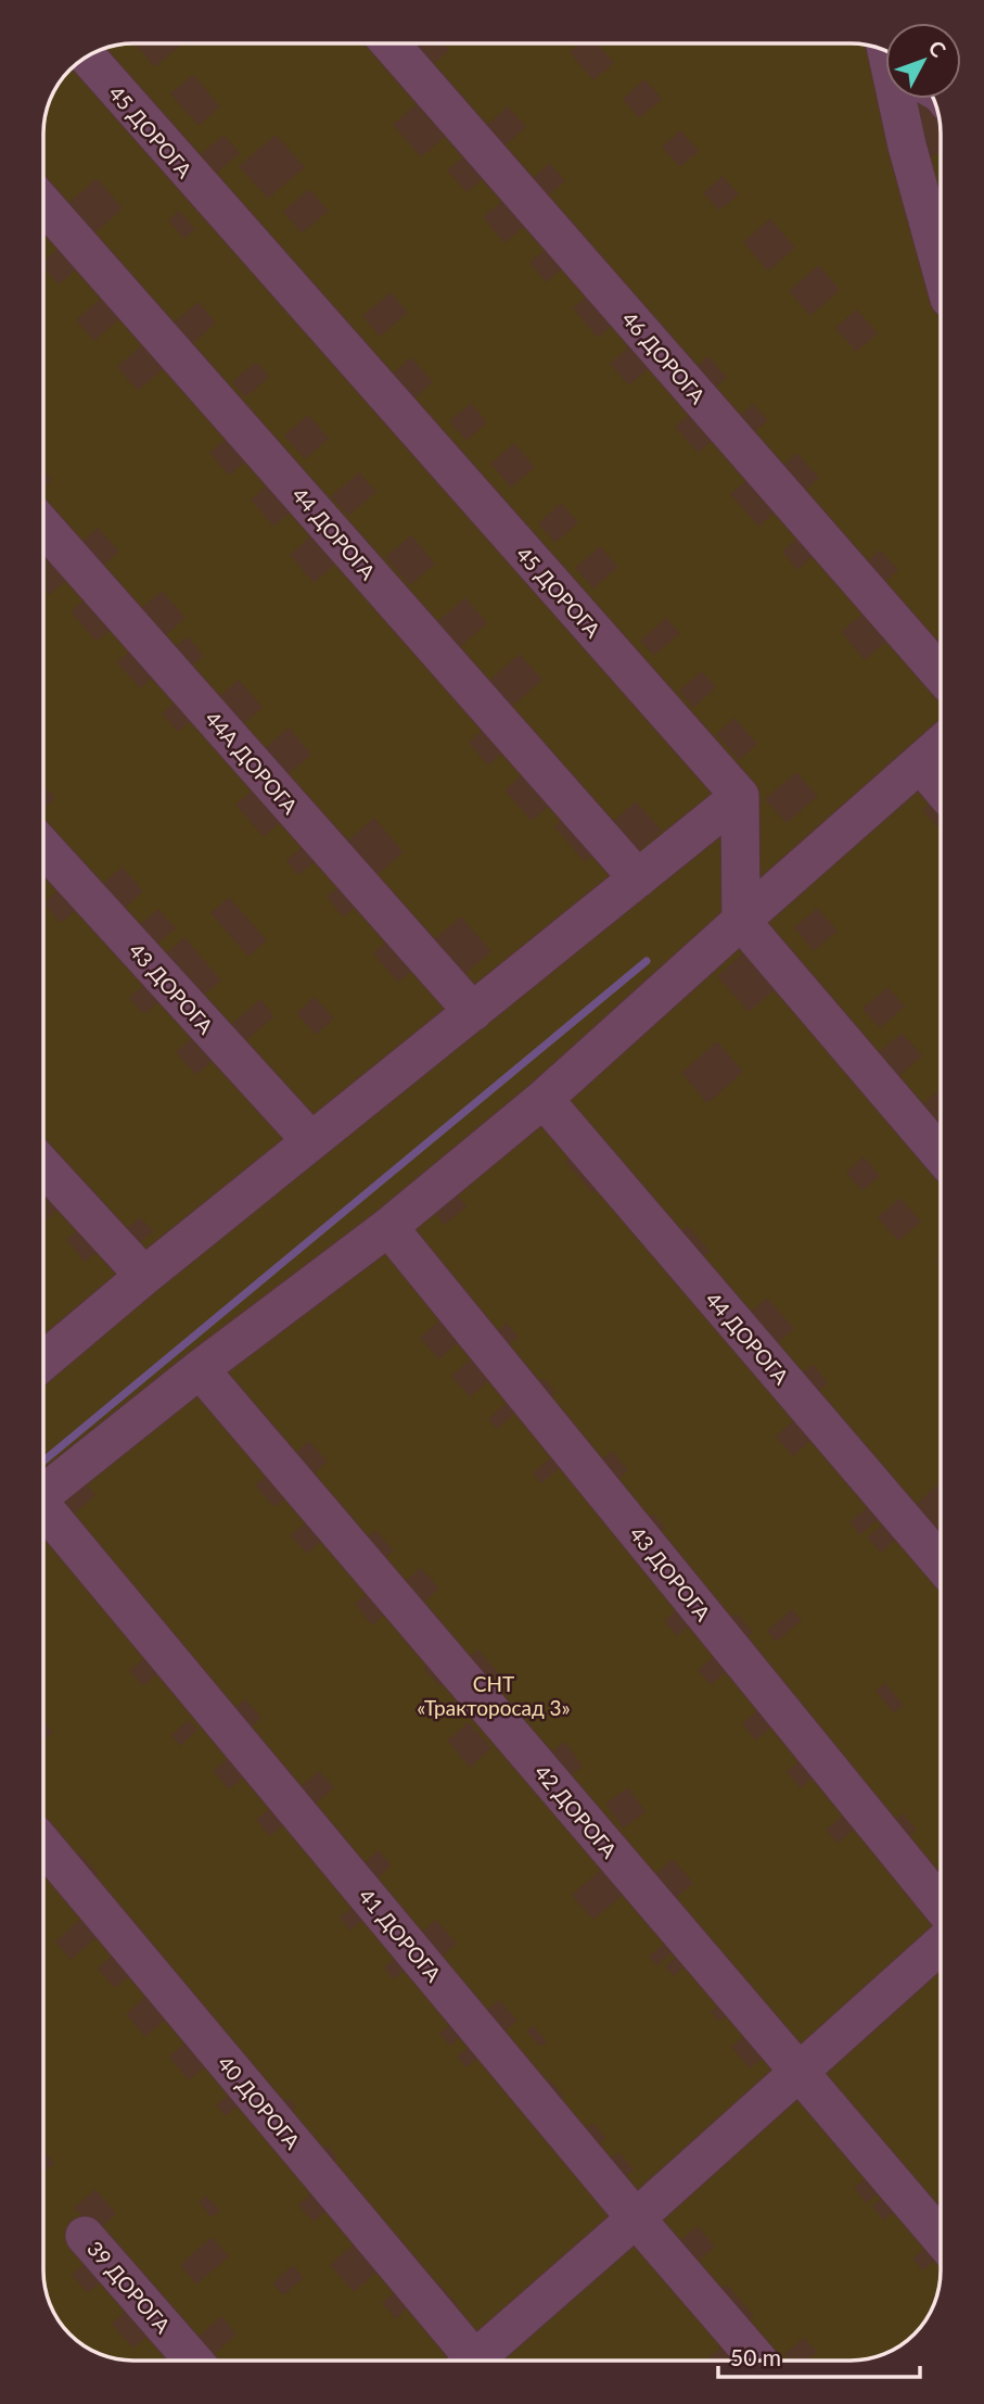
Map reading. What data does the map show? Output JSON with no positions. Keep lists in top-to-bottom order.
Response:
{
  "streets": {
    "street": [
      "45 ДОРОГА",
      "46 ДОРОГА",
      "44 ДОРОГА",
      "44А ДОРОГА",
      "43 ДОРОГА",
      "42 ДОРОГА",
      "41 ДОРОГА",
      "40 ДОРОГА",
      "39 ДОРОГА"
    ]
  },
  "parks": ["СНТ «Тракторосад 3»"],
  "scale_bar": "50 m",
  "north": "top right"
}
